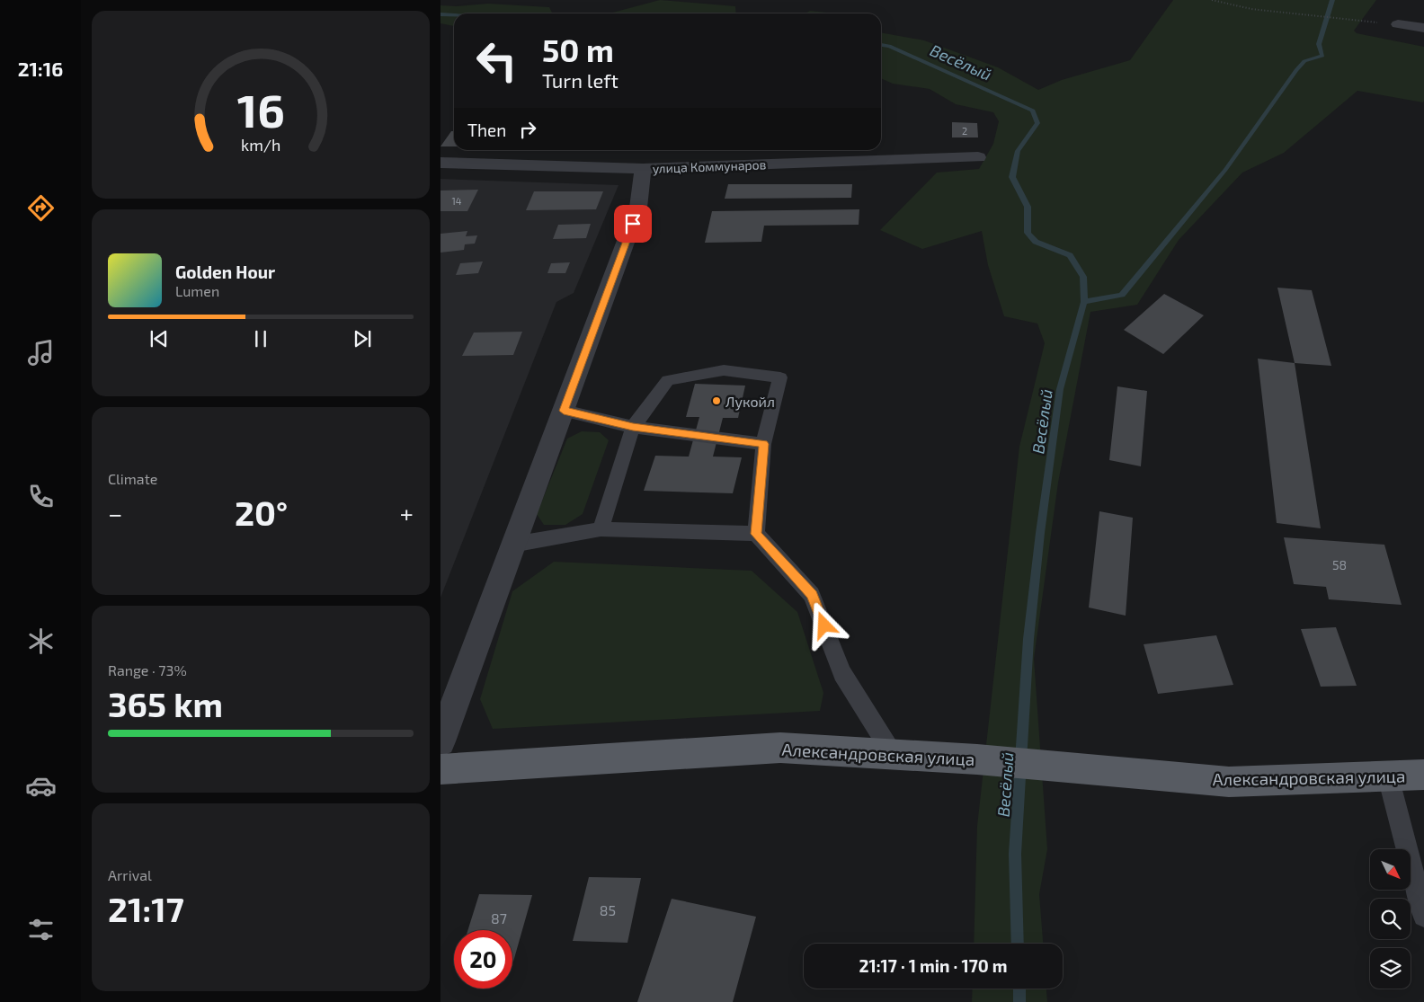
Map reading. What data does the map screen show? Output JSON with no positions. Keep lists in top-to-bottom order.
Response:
{
  "streets": {
    "main road": ["Александровская улица"],
    "street": ["улица Коммунаров"]
  },
  "water": ["Весёлый"],
  "places": ["Лукойл"],
  "house_numbers": [
    "2",
    "14",
    "58",
    "85",
    "87"
  ],
  "north": "bottom right",
  "page": {
    "tabs": "21:16",
    "turn": ["50 m", "Turn left"],
    "then": "Then",
    "song": ["Golden Hour", "Lumen"],
    "tile": [
      "Climate",
      ["Range · 73%", "365 km"],
      ["Arrival", "21:17"]
    ],
    "heat": ["−", "20°", "+"],
    "limit": "20",
    "trip": "21:17 · 1 min · 170 m",
    "gauge": ["16", "km/h"]
  }
}
